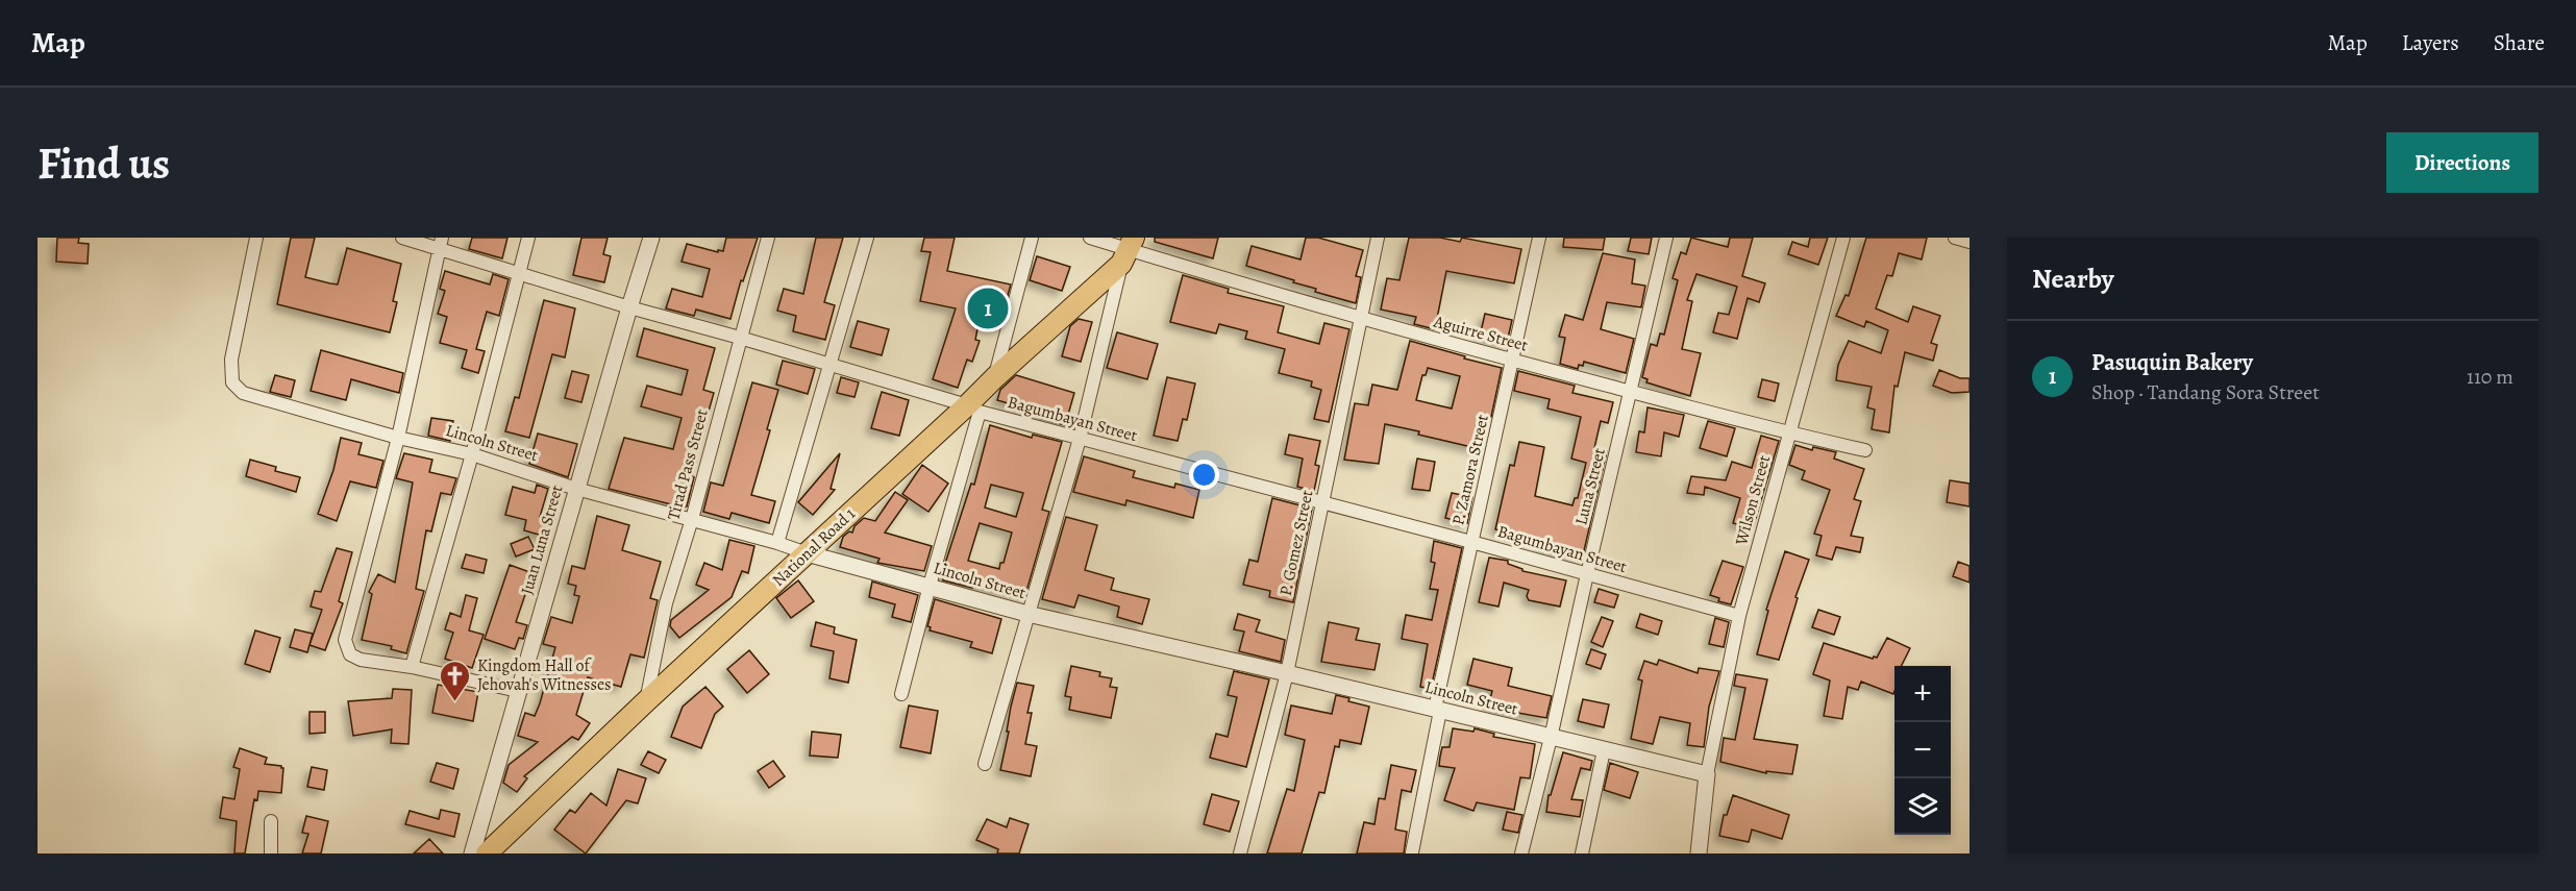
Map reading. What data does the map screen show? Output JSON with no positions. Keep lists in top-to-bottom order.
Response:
{
  "streets": {
    "main road": ["National Road 1"],
    "street": [
      "Aguirre Street",
      "Bagumbayan Street",
      "Lincoln Street",
      "Tirad Pass Street",
      "P. Zamora Street",
      "Luna Street",
      "Wilson Street",
      "Juan Luna Street",
      "P. Gomez Street"
    ]
  },
  "crossings": [
    ["Aguirre Street", "P. Zamora Street"],
    ["Aguirre Street", "Luna Street"],
    ["Aguirre Street", "Wilson Street"],
    ["Aguirre Street", "P. Gomez Street"],
    ["Aguirre Street", "National Road 1"],
    ["Bagumbayan Street", "Tirad Pass Street"],
    ["Bagumbayan Street", "P. Zamora Street"],
    ["Bagumbayan Street", "Luna Street"],
    ["Bagumbayan Street", "Wilson Street"],
    ["Bagumbayan Street", "Juan Luna Street"],
    ["Bagumbayan Street", "P. Gomez Street"],
    ["Bagumbayan Street", "National Road 1"],
    ["Lincoln Street", "Tirad Pass Street"],
    ["Lincoln Street", "P. Zamora Street"],
    ["Lincoln Street", "Luna Street"],
    ["Lincoln Street", "Wilson Street"],
    ["Lincoln Street", "Juan Luna Street"],
    ["Lincoln Street", "P. Gomez Street"],
    ["Lincoln Street", "National Road 1"],
    ["Tirad Pass Street", "National Road 1"]
  ],
  "places": {
    "church": ["Kingdom Hall of Jehovah's Witnesses"]
  },
  "page": {
    "header": "Map",
    "nav": ["Map", "Layers", "Share"],
    "buttons": "Directions",
    "title": "Find us",
    "heading": "Nearby",
    "pins": "1",
    "list": [
      {
        "mark": "1",
        "name": "Pasuquin Bakery",
        "note": "Shop · Tandang Sora Street",
        "value": "110 m"
      }
    ],
    "map_buttons": ["+", "−"]
  }
}
